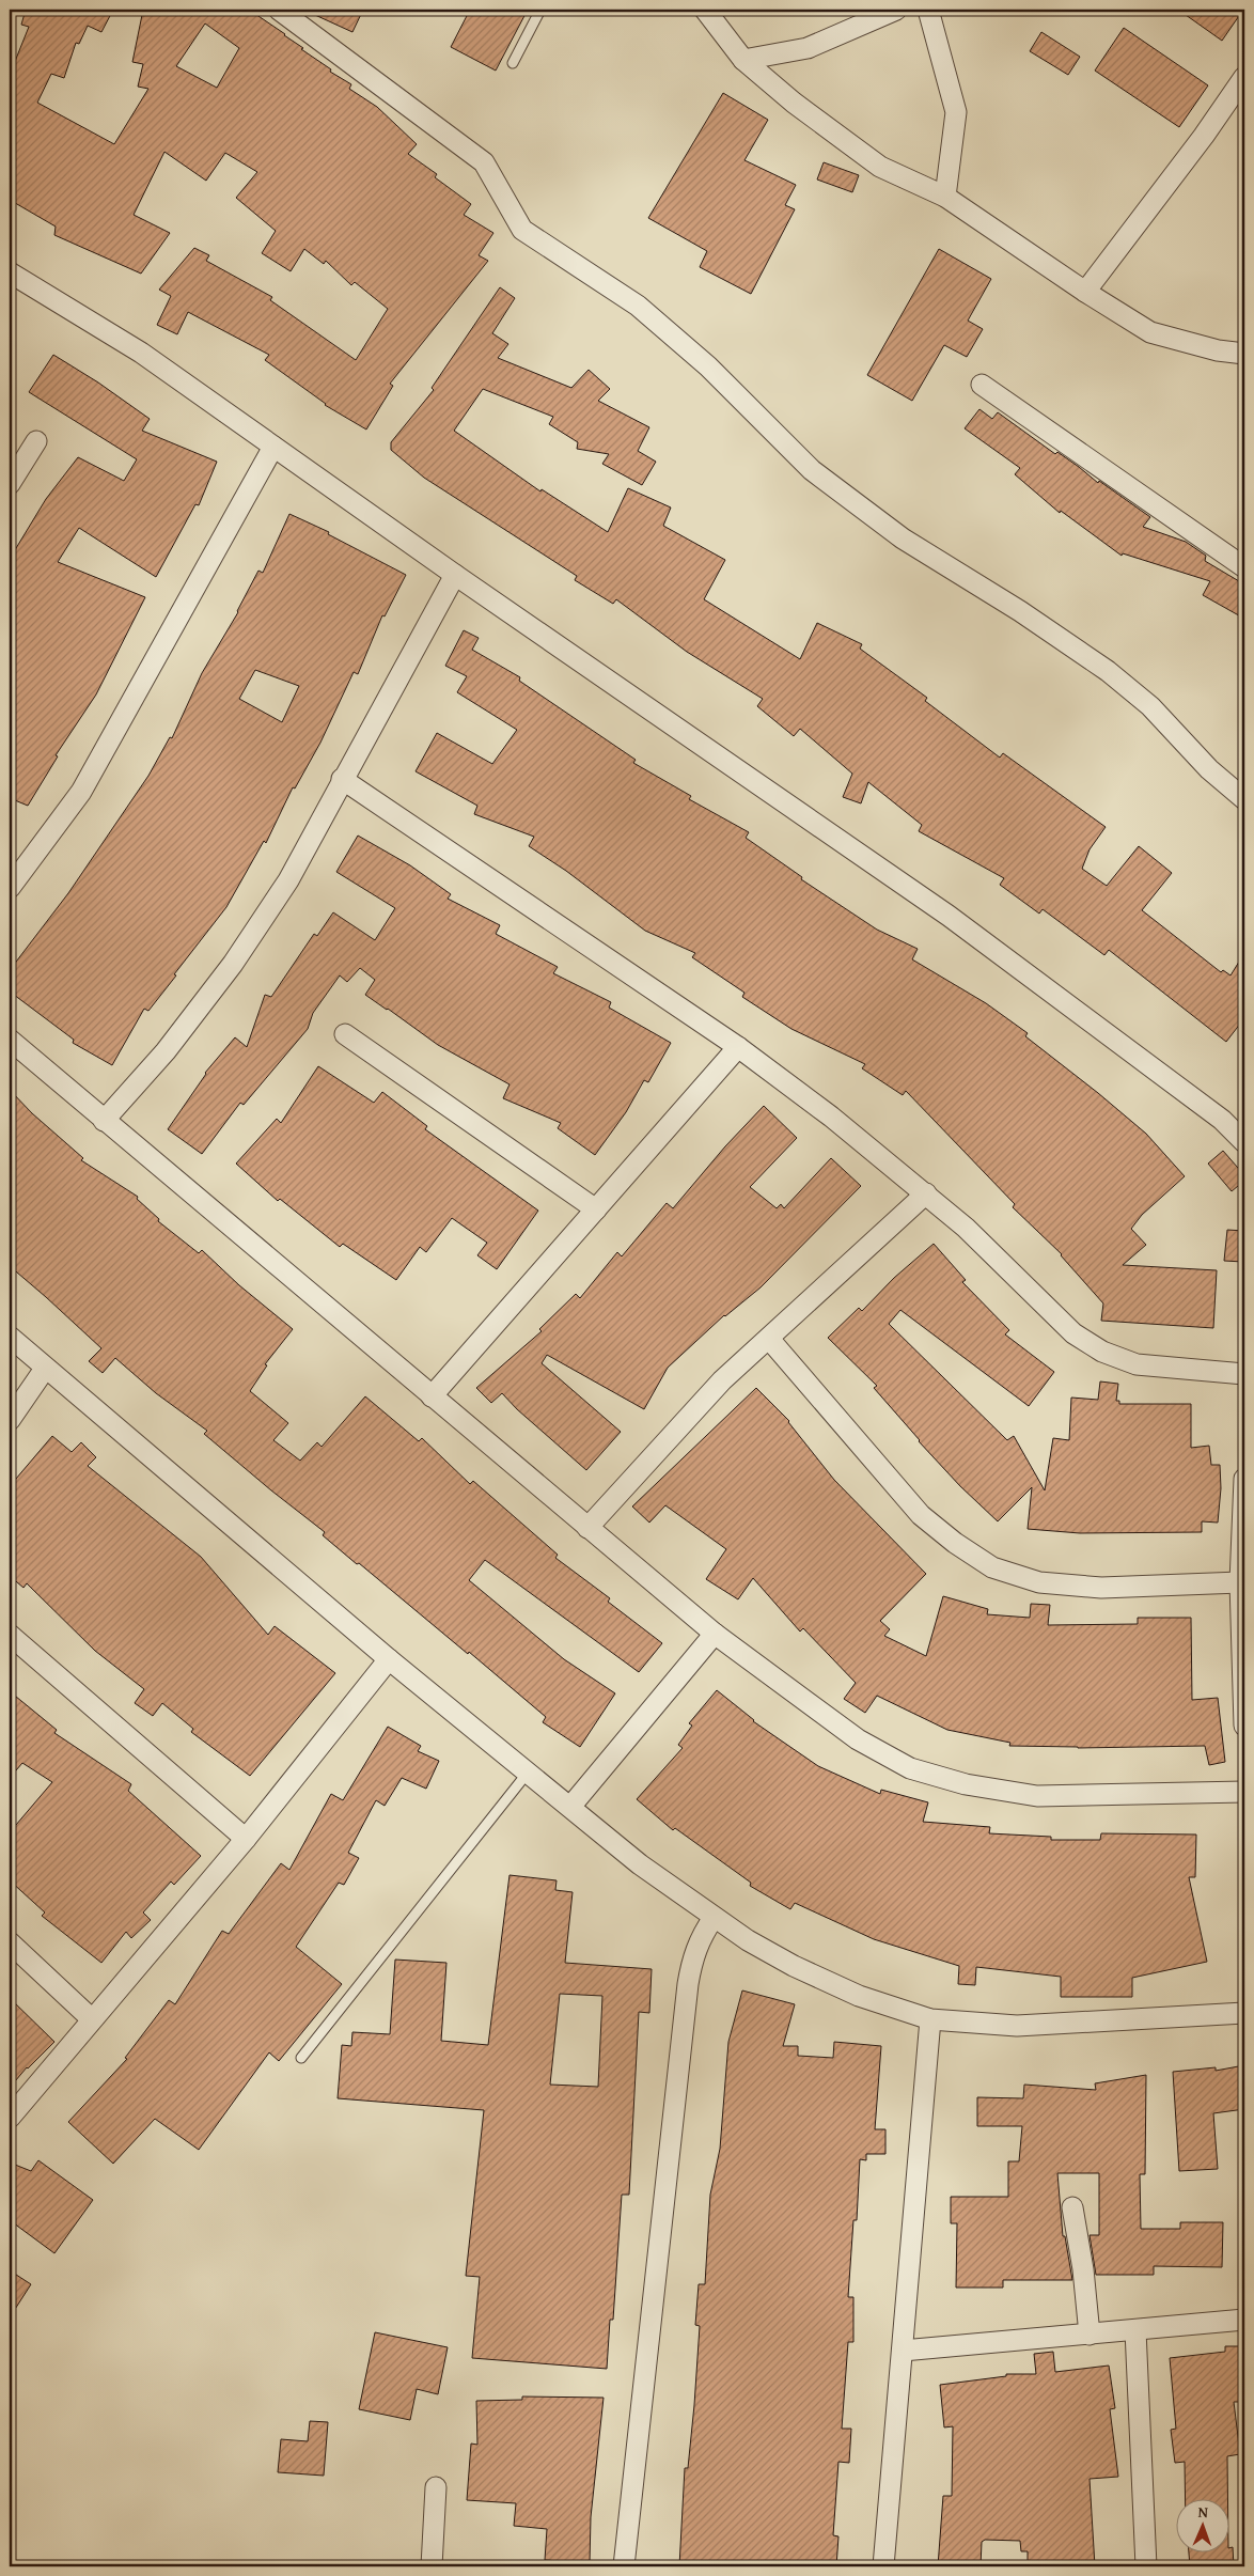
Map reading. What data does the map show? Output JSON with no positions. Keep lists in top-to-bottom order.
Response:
{
  "north": "top"
}
